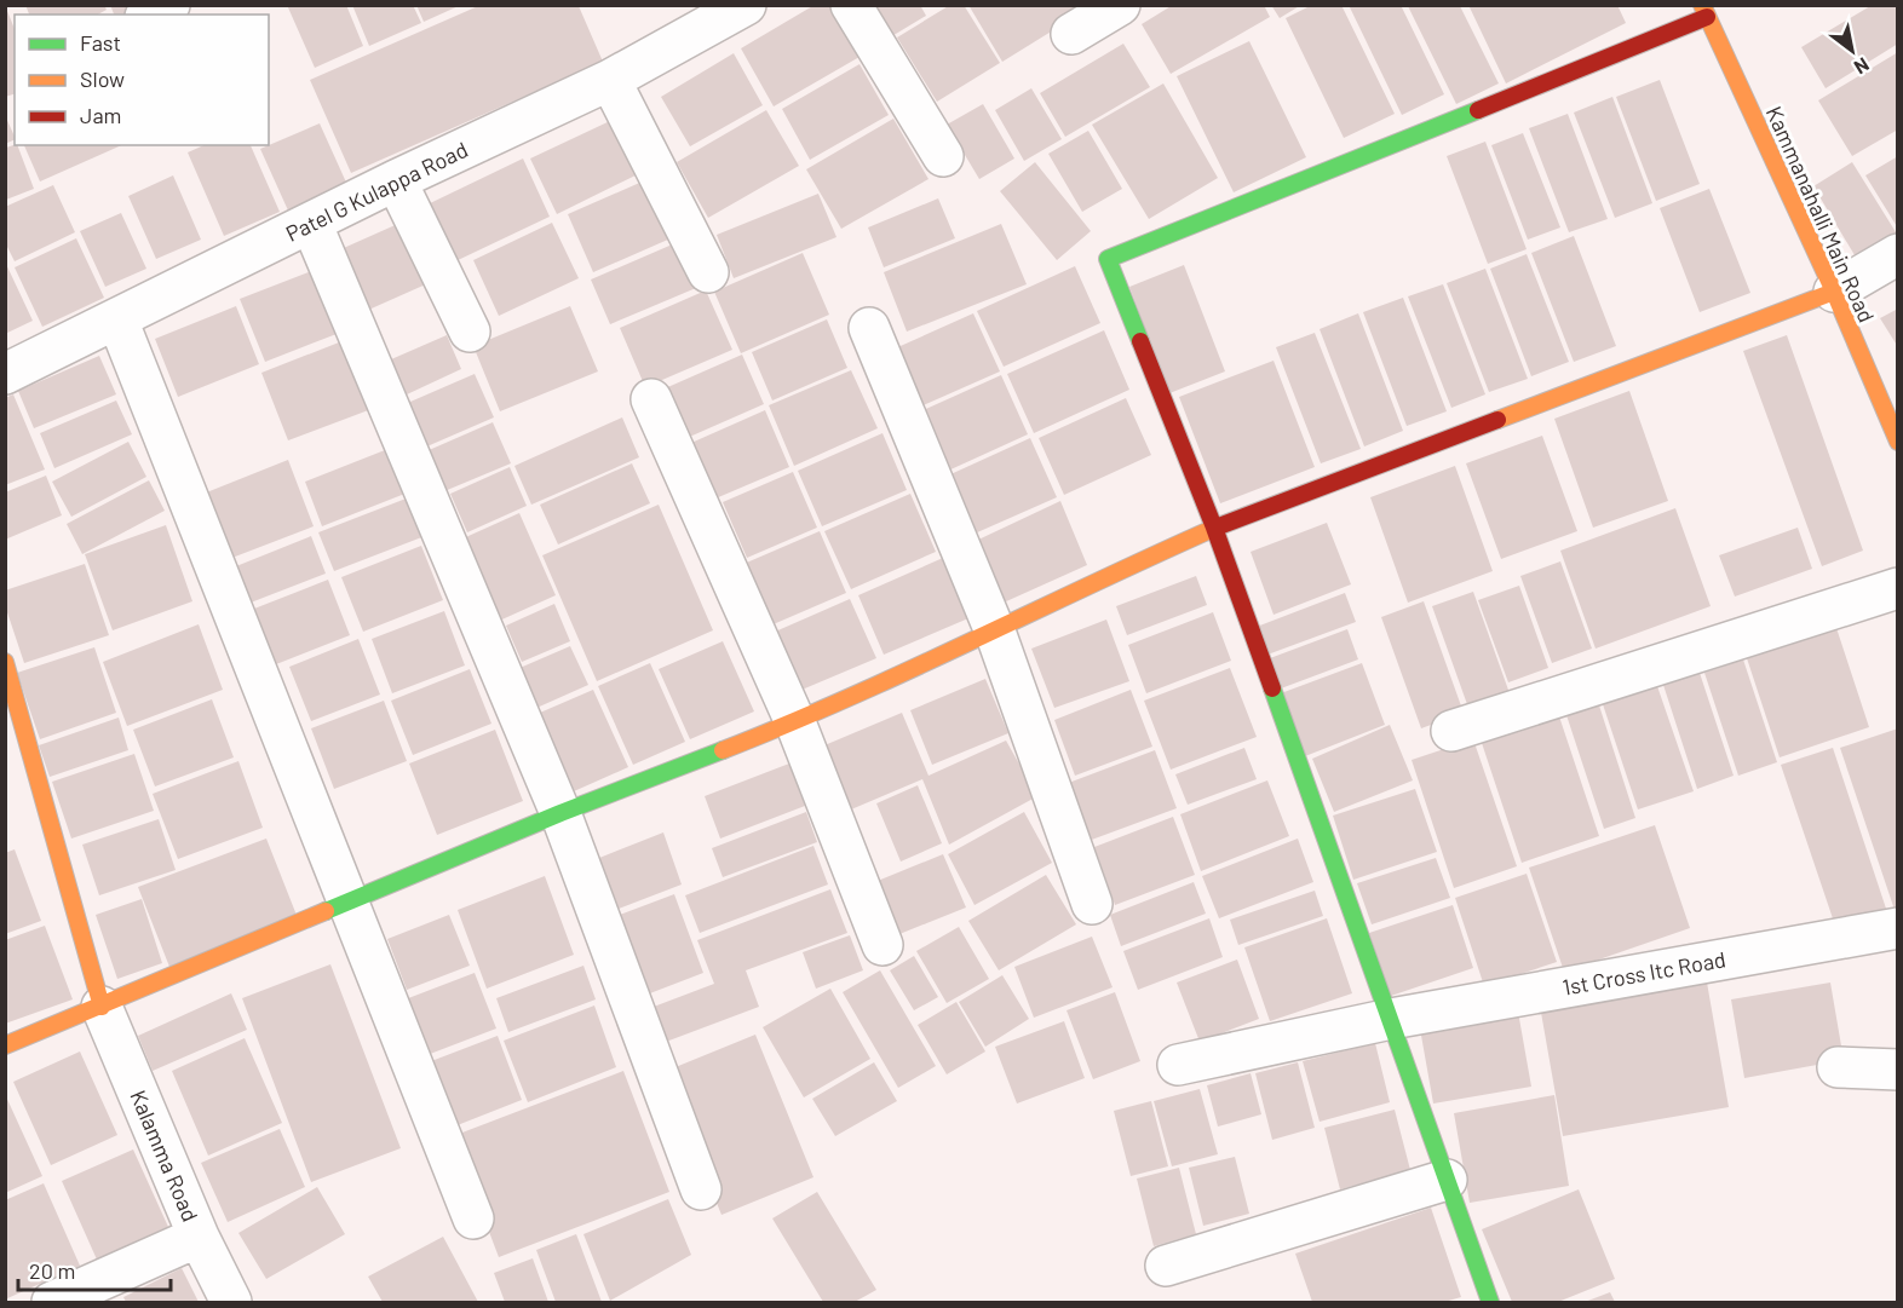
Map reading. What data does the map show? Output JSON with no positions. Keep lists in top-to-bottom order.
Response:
{
  "streets": {
    "street": [
      "Patel G Kulappa Road",
      "Kammanahalli Main Road",
      "1st Cross Itc Road",
      "Kalamma Road"
    ]
  },
  "legend": ["Fast", "Slow", "Jam"],
  "scale_bar": "20 m",
  "north": "bottom right"
}
